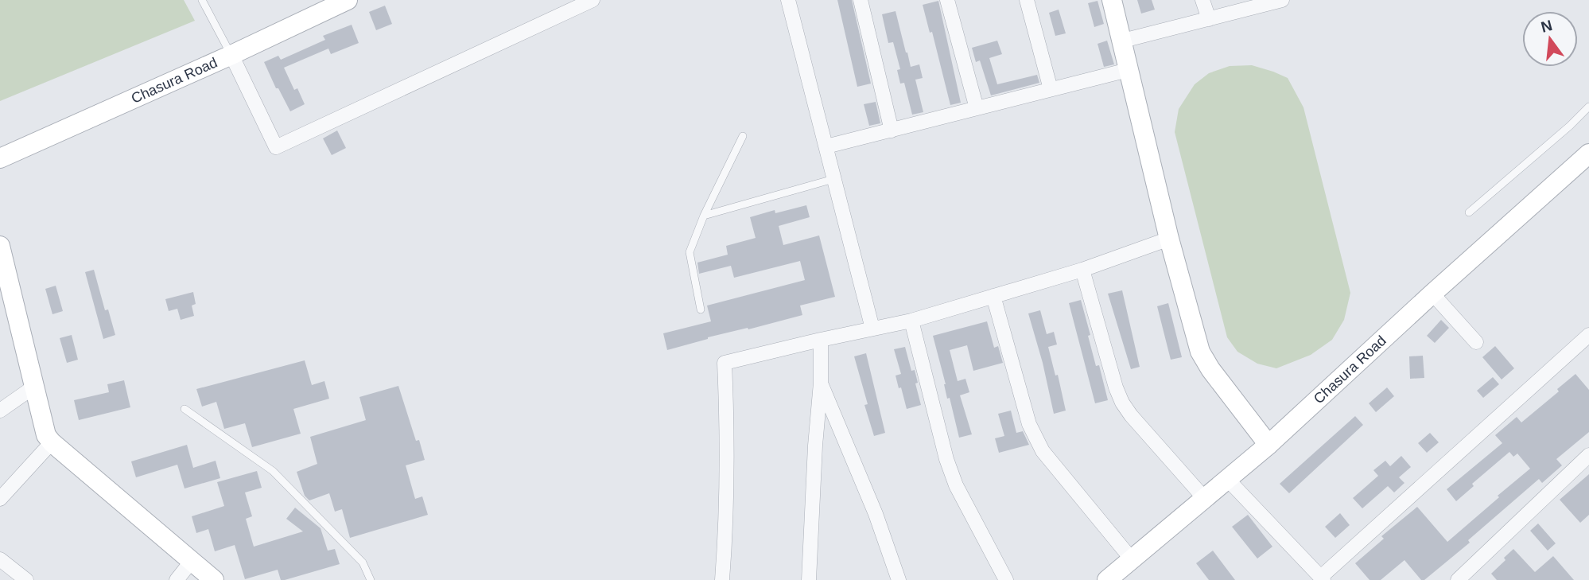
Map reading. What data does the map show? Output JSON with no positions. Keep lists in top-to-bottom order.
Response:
{
  "streets": {
    "street": ["Chasura Road"]
  },
  "north": "top"
}
